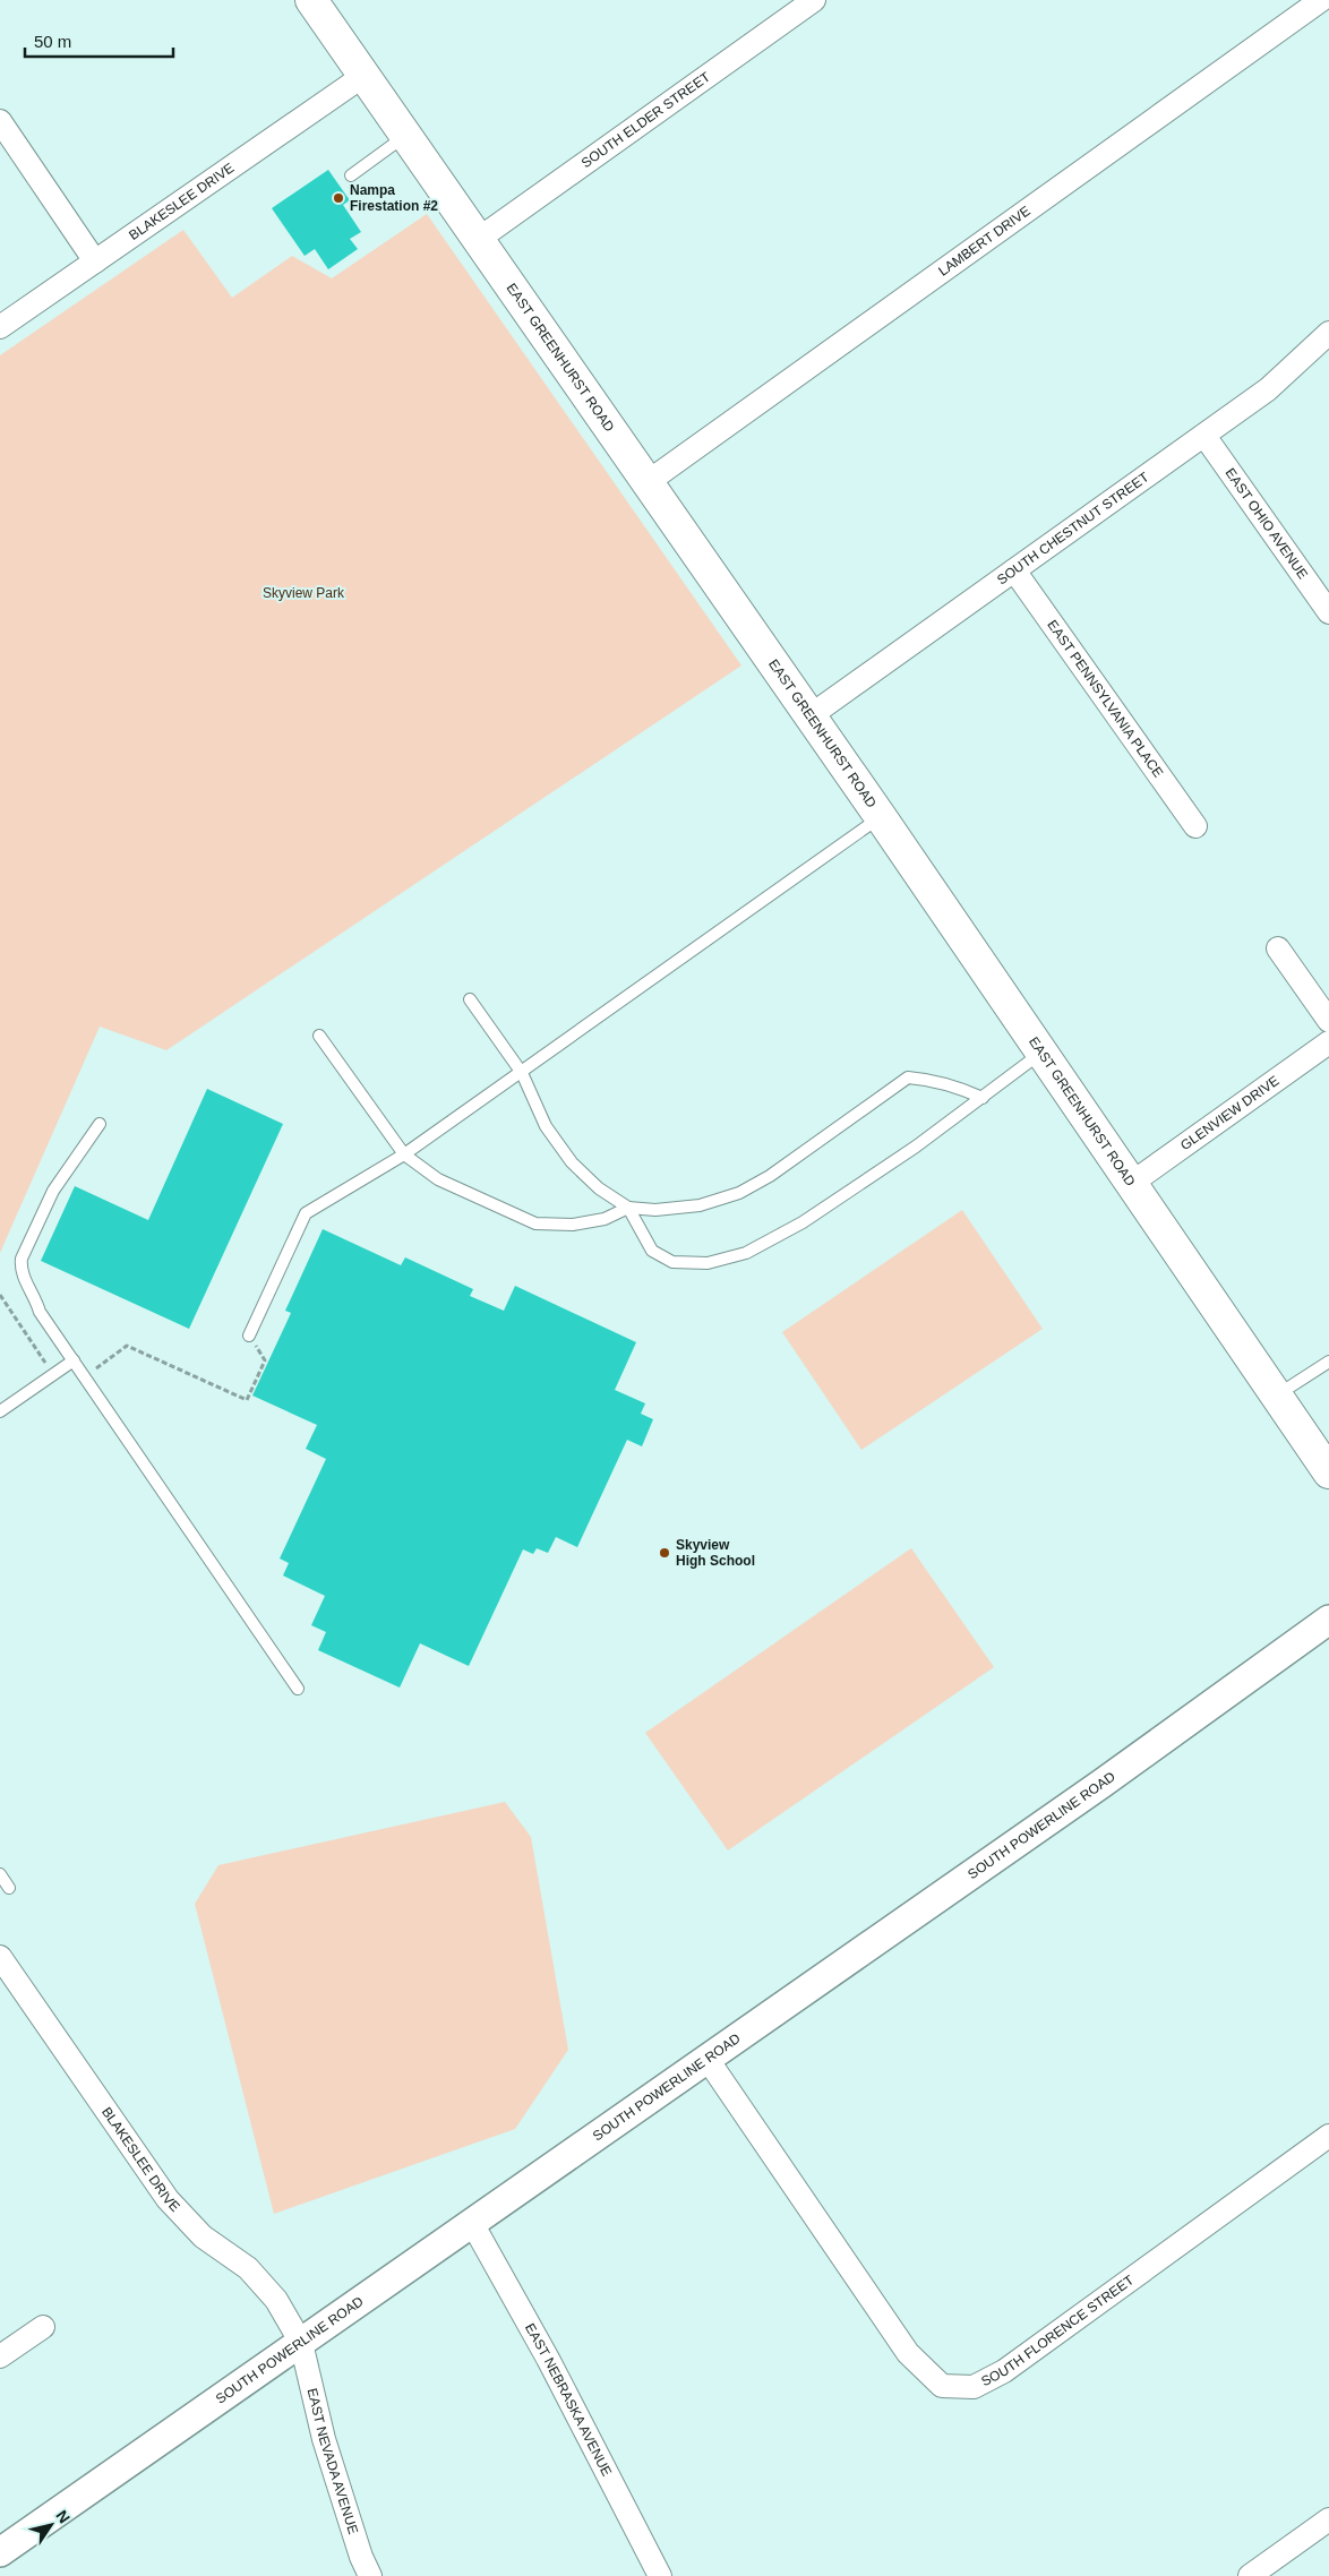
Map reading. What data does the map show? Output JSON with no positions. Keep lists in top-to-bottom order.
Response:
{
  "streets": {
    "main road": ["EAST GREENHURST ROAD"],
    "street": [
      "SOUTH ELDER STREET",
      "BLAKESLEE DRIVE",
      "LAMBERT DRIVE",
      "EAST OHIO AVENUE",
      "SOUTH CHESTNUT STREET",
      "EAST PENNSYLVANIA PLACE",
      "GLENVIEW DRIVE",
      "SOUTH POWERLINE ROAD",
      "SOUTH FLORENCE STREET",
      "EAST NEBRASKA AVENUE",
      "EAST NEVADA AVENUE"
    ]
  },
  "crossings": [
    ["SOUTH ELDER STREET", "EAST GREENHURST ROAD"],
    ["BLAKESLEE DRIVE", "EAST GREENHURST ROAD"],
    ["BLAKESLEE DRIVE", "SOUTH POWERLINE ROAD"],
    ["BLAKESLEE DRIVE", "EAST NEVADA AVENUE"],
    ["LAMBERT DRIVE", "EAST GREENHURST ROAD"],
    ["EAST GREENHURST ROAD", "SOUTH CHESTNUT STREET"],
    ["EAST GREENHURST ROAD", "GLENVIEW DRIVE"],
    ["EAST OHIO AVENUE", "SOUTH CHESTNUT STREET"],
    ["SOUTH CHESTNUT STREET", "EAST PENNSYLVANIA PLACE"],
    ["SOUTH POWERLINE ROAD", "SOUTH FLORENCE STREET"],
    ["SOUTH POWERLINE ROAD", "EAST NEBRASKA AVENUE"],
    ["SOUTH POWERLINE ROAD", "EAST NEVADA AVENUE"]
  ],
  "parks": ["Skyview Park"],
  "places": ["Nampa Firestation #2", "Skyview High School"],
  "scale_bar": "50 m",
  "north": "top right"
}
